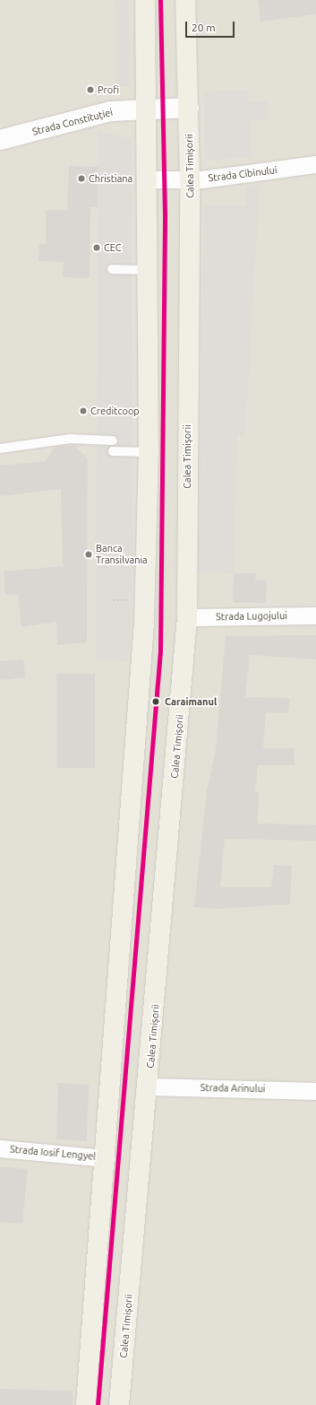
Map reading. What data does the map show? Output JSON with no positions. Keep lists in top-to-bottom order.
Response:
{
  "streets": {
    "main road": ["Calea Timișorii"],
    "street": [
      "Strada Constituției",
      "Strada Cibinului",
      "Strada Lugojului",
      "Strada Arinului",
      "Strada Iosif Lengyel"
    ]
  },
  "crossings": [
    ["Strada Constituției", "Calea Timișorii"],
    ["Calea Timișorii", "Strada Cibinului"],
    ["Calea Timișorii", "Strada Lugojului"],
    ["Calea Timișorii", "Strada Arinului"]
  ],
  "places": [
    "Profi",
    "Christiana",
    "CEC",
    "Creditcoop",
    "Banca Transilvania",
    "Caraimanul"
  ],
  "scale_bar": "20 m"
}
